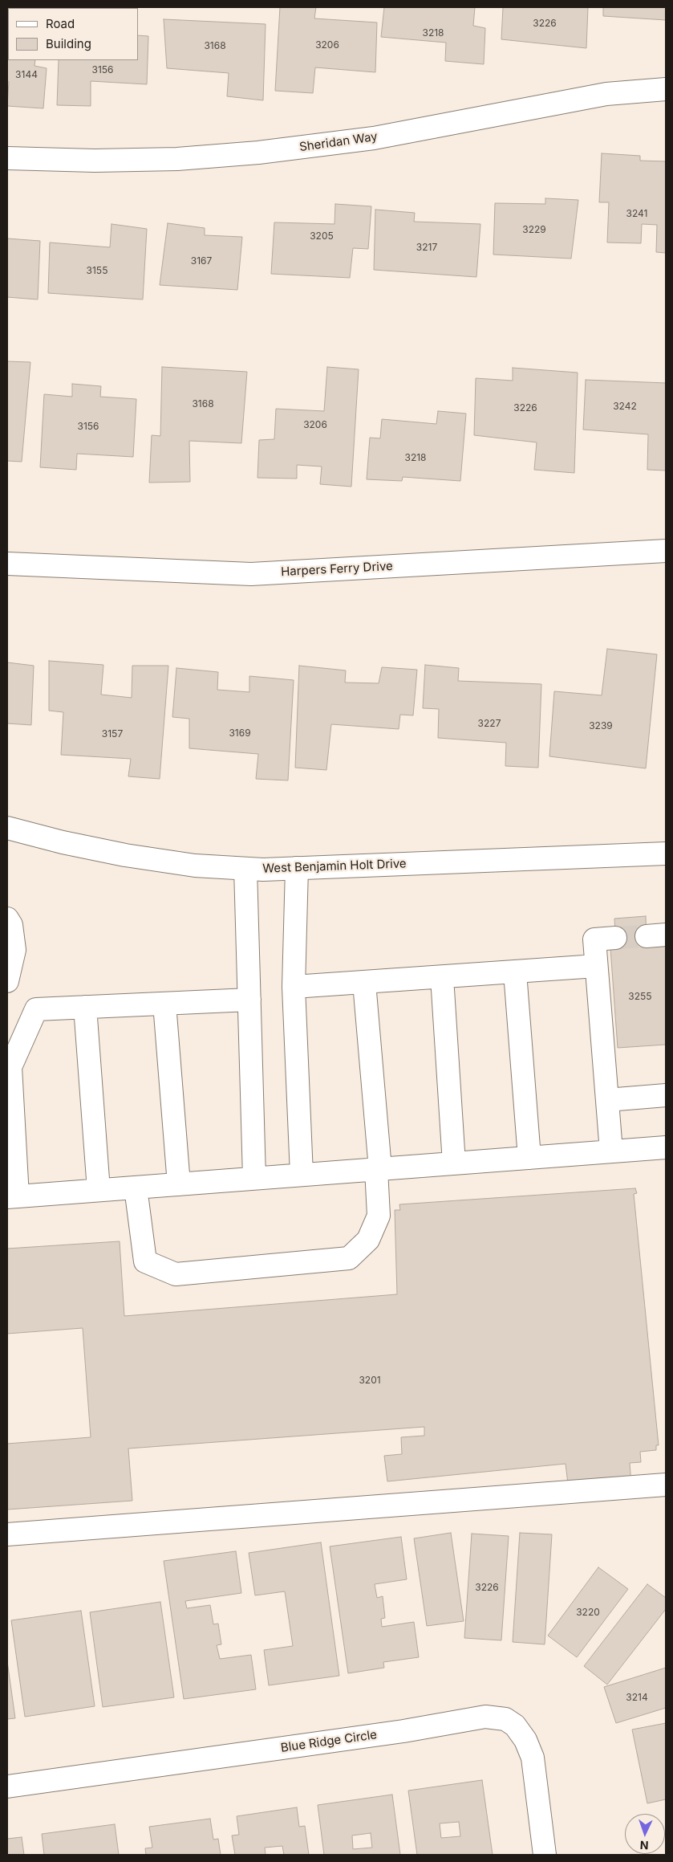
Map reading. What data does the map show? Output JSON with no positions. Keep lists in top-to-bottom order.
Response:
{
  "streets": {
    "street": [
      "Sheridan Way",
      "Harpers Ferry Drive",
      "West Benjamin Holt Drive",
      "Blue Ridge Circle"
    ]
  },
  "house_numbers": [
    "3226",
    "3218",
    "3206",
    "3168",
    "3156",
    "3144",
    "3241",
    "3229",
    "3205",
    "3217",
    "3167",
    "3155",
    "3168",
    "3242",
    "3226",
    "3206",
    "3156",
    "3218",
    "3227",
    "3239",
    "3169",
    "3157",
    "3255",
    "3201",
    "3226",
    "3220",
    "3214"
  ],
  "legend": ["Road", "Building"],
  "north": "bottom"
}
